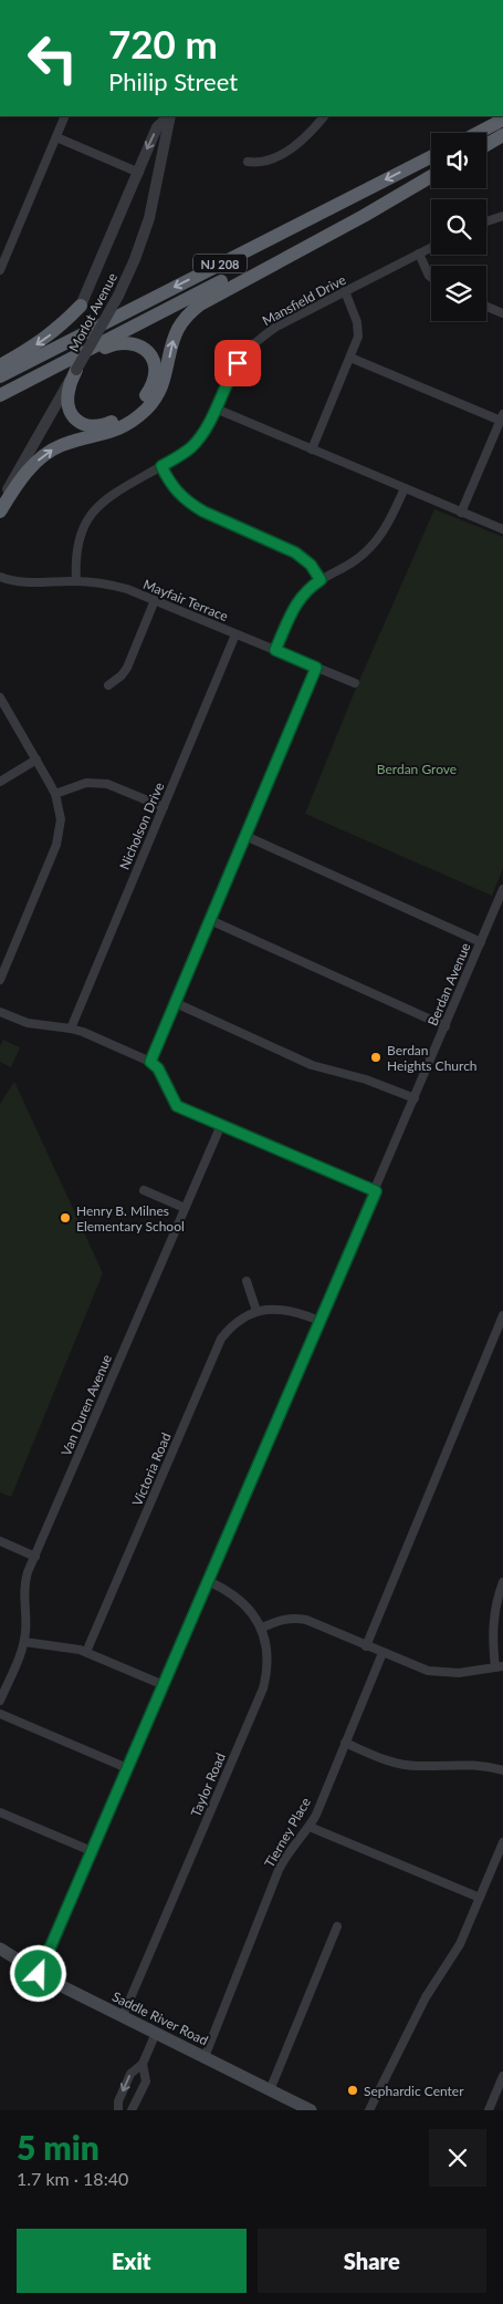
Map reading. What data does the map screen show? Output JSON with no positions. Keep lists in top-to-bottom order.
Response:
{
  "streets": {
    "highway": ["NJ 208"],
    "main road": ["Saddle River Road"],
    "street": [
      "Mansfield Drive",
      "Morlot Avenue",
      "Mayfair Terrace",
      "Nicholson Drive",
      "Berdan Avenue",
      "Van Duren Avenue",
      "Victoria Road",
      "Taylor Road",
      "Tierney Place"
    ]
  },
  "crossings": [
    ["Mansfield Drive", "Mayfair Terrace"],
    ["Mayfair Terrace", "Nicholson Drive"],
    ["Berdan Avenue", "Victoria Road"],
    ["Berdan Avenue", "Taylor Road"],
    ["Berdan Avenue", "Saddle River Road"],
    ["Taylor Road", "Saddle River Road"],
    ["Tierney Place", "Saddle River Road"]
  ],
  "parks": ["Berdan Grove"],
  "places": ["Berdan Heights Church", "Henry B. Milnes Elementary School", "Sephardic Center"],
  "page": {
    "turn": ["720 m", "Philip Street"],
    "heading": ["5 min", "1.7 km · 18:40"],
    "buttons": ["Exit", "Share"]
  }
}
